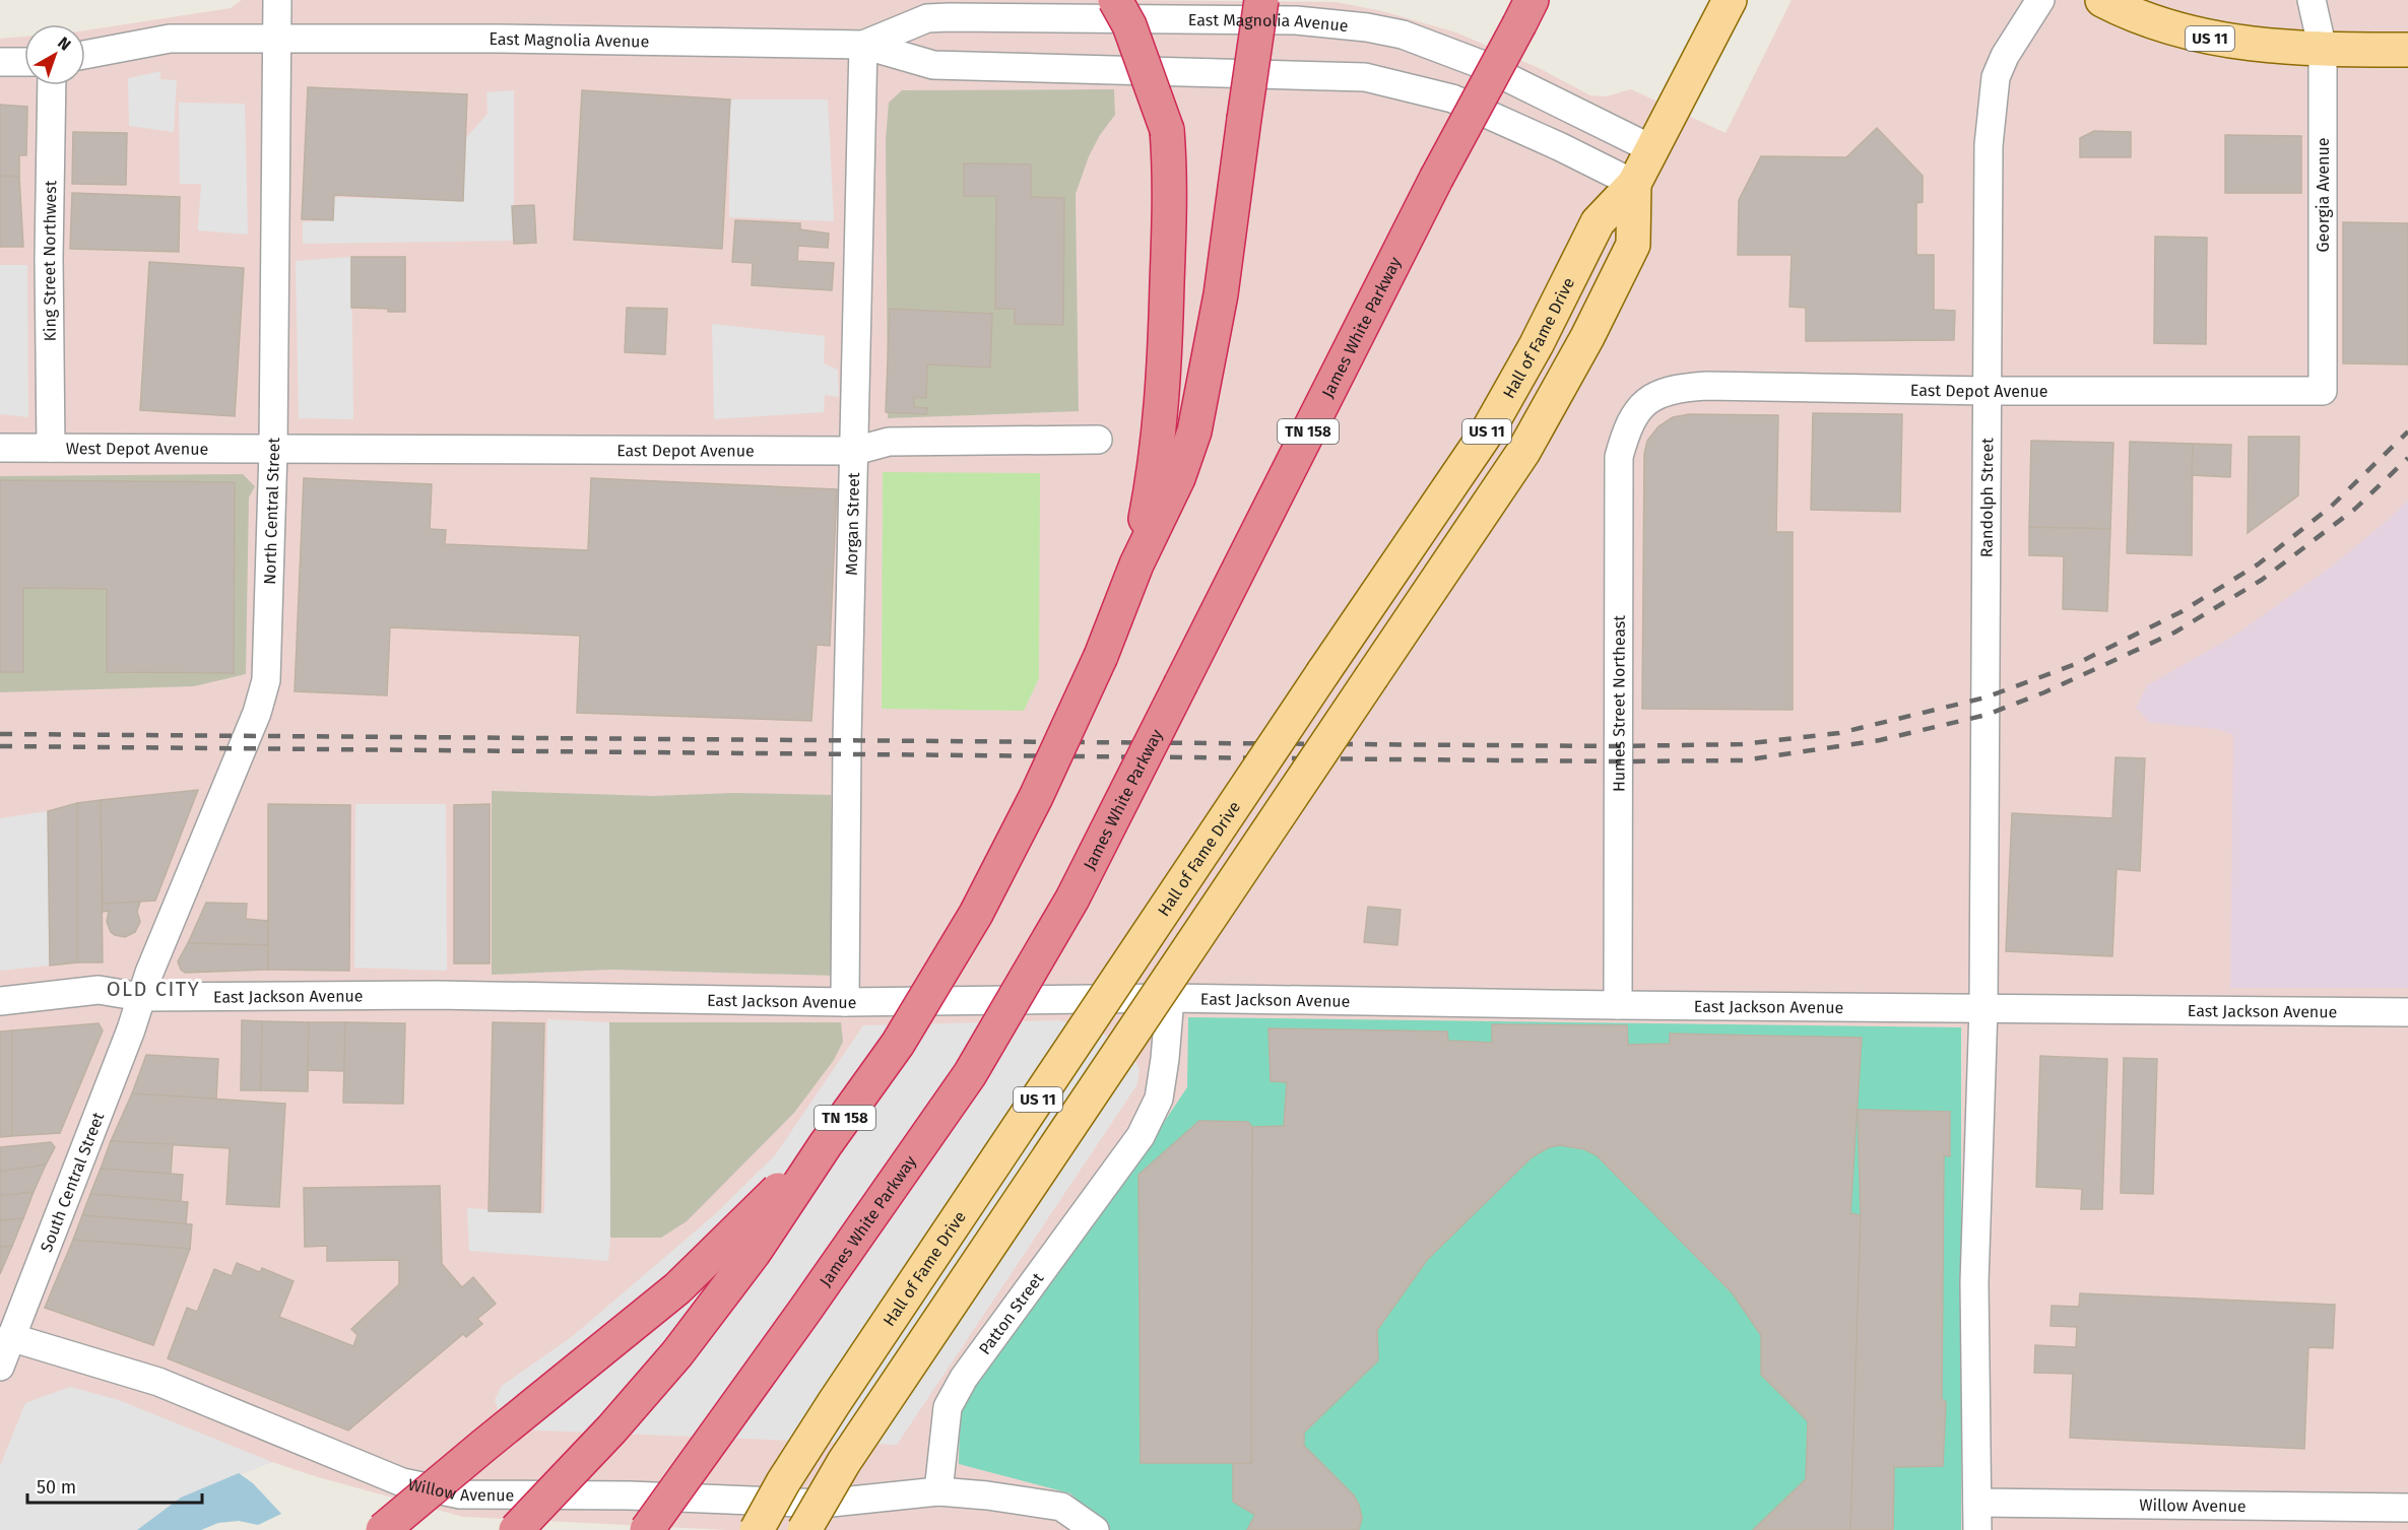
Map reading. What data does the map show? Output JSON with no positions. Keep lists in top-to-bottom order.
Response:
{
  "streets": {
    "highway": ["James White Parkway", "TN 158"],
    "main road": ["US 11", "Hall of Fame Drive"],
    "street": [
      "East Magnolia Avenue",
      "Georgia Avenue",
      "King Street Northwest",
      "East Depot Avenue",
      "West Depot Avenue",
      "Randolph Street",
      "North Central Street",
      "Morgan Street",
      "Humes Street Northeast",
      "East Jackson Avenue",
      "South Central Street",
      "Patton Street",
      "Willow Avenue"
    ]
  },
  "crossings": [
    ["East Magnolia Avenue", "Hall of Fame Drive"],
    ["East Magnolia Avenue", "North Central Street"],
    ["East Magnolia Avenue", "Morgan Street"],
    ["US 11", "Georgia Avenue"],
    ["Georgia Avenue", "East Depot Avenue"],
    ["King Street Northwest", "West Depot Avenue"],
    ["East Depot Avenue", "West Depot Avenue"],
    ["East Depot Avenue", "Randolph Street"],
    ["East Depot Avenue", "North Central Street"],
    ["East Depot Avenue", "Morgan Street"],
    ["East Depot Avenue", "Humes Street Northeast"],
    ["West Depot Avenue", "North Central Street"],
    ["Randolph Street", "East Jackson Avenue"],
    ["Randolph Street", "Willow Avenue"],
    ["North Central Street", "East Jackson Avenue"],
    ["North Central Street", "South Central Street"],
    ["Morgan Street", "East Jackson Avenue"],
    ["Humes Street Northeast", "East Jackson Avenue"],
    ["East Jackson Avenue", "South Central Street"],
    ["East Jackson Avenue", "Patton Street"],
    ["South Central Street", "Willow Avenue"],
    ["Patton Street", "Willow Avenue"]
  ],
  "districts": ["OLD CITY"],
  "scale_bar": "50 m",
  "north": "top right"
}
